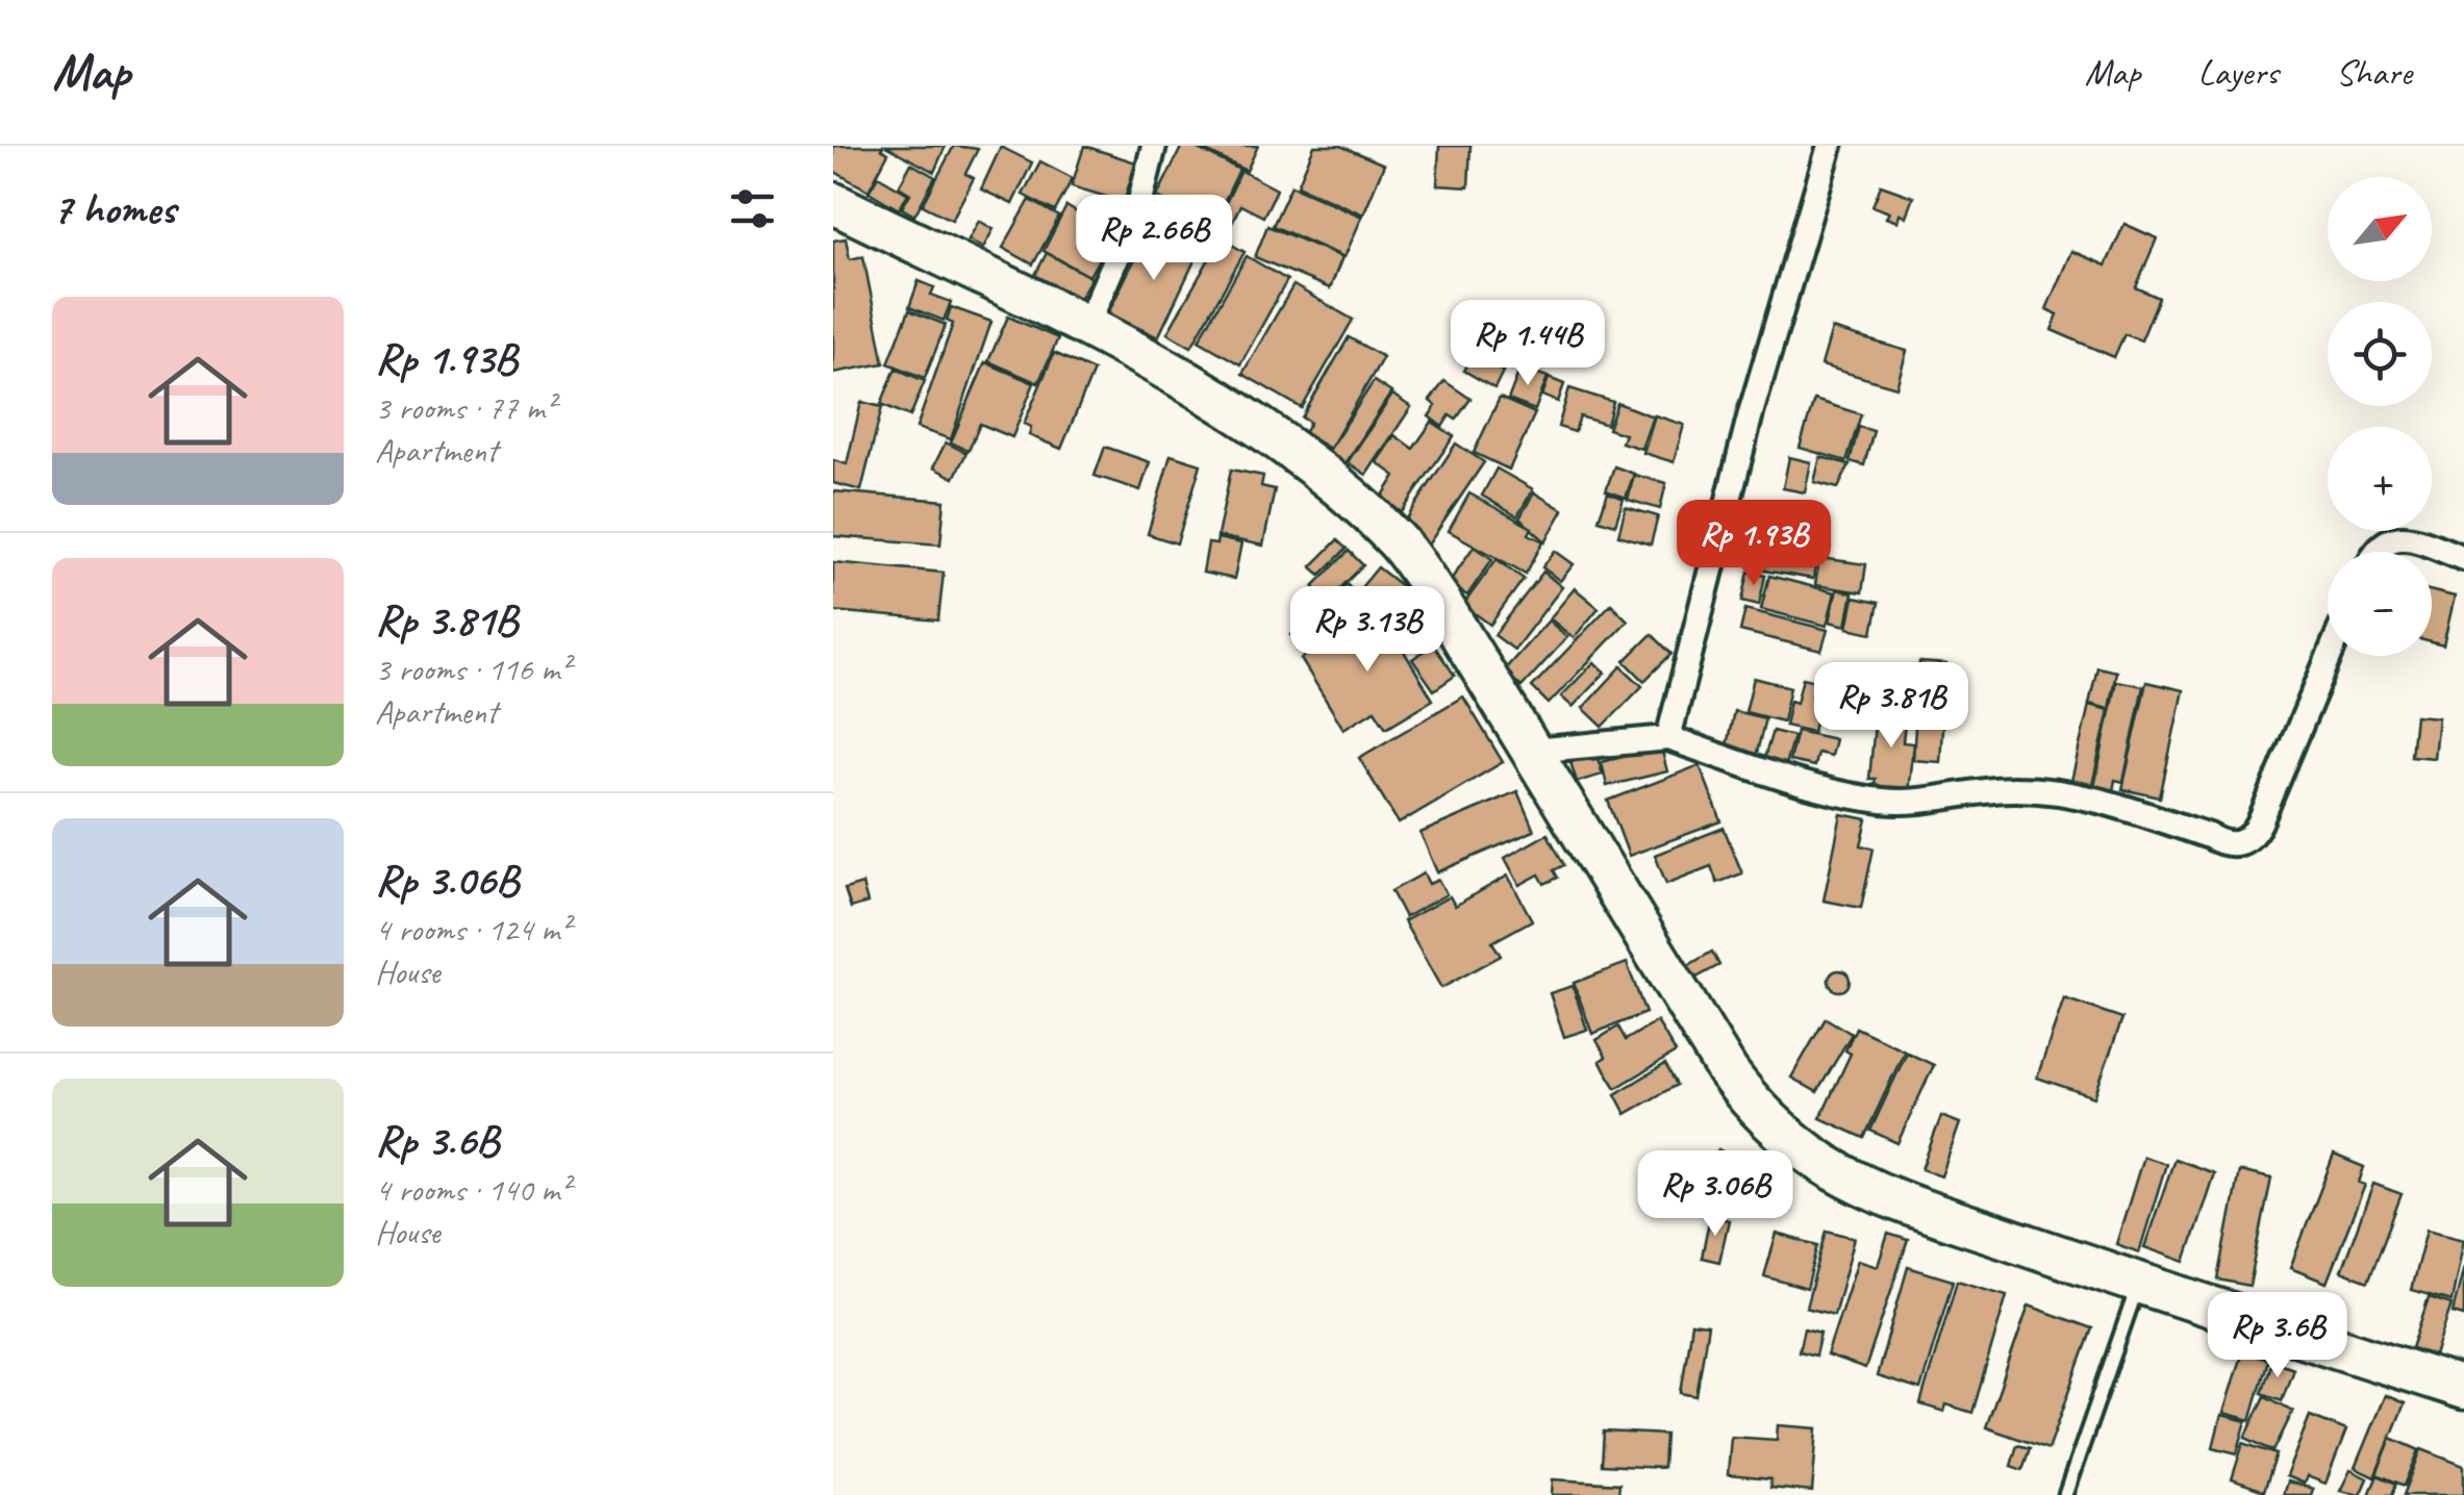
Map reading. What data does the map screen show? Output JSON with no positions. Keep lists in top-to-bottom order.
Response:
{
  "north": "top right",
  "page": {
    "header": "Map",
    "nav": ["Map", "Layers", "Share"],
    "heading": "7 homes",
    "map_buttons": ["+", "−"],
    "price": [
      "Rp 2.66B",
      "Rp 1.44B",
      "Rp 1.93B",
      "Rp 3.13B",
      "Rp 3.81B",
      "Rp 3.06B",
      "Rp 3.6B"
    ],
    "list": [
      {
        "name": "Rp 1.93B",
        "note": "3 rooms · 77 m² · Apartment"
      },
      {
        "name": "Rp 3.81B",
        "note": "3 rooms · 116 m² · Apartment"
      },
      {
        "name": "Rp 3.06B",
        "note": "4 rooms · 124 m² · House"
      },
      {
        "name": "Rp 3.6B",
        "note": "4 rooms · 140 m² · House"
      }
    ]
  }
}
